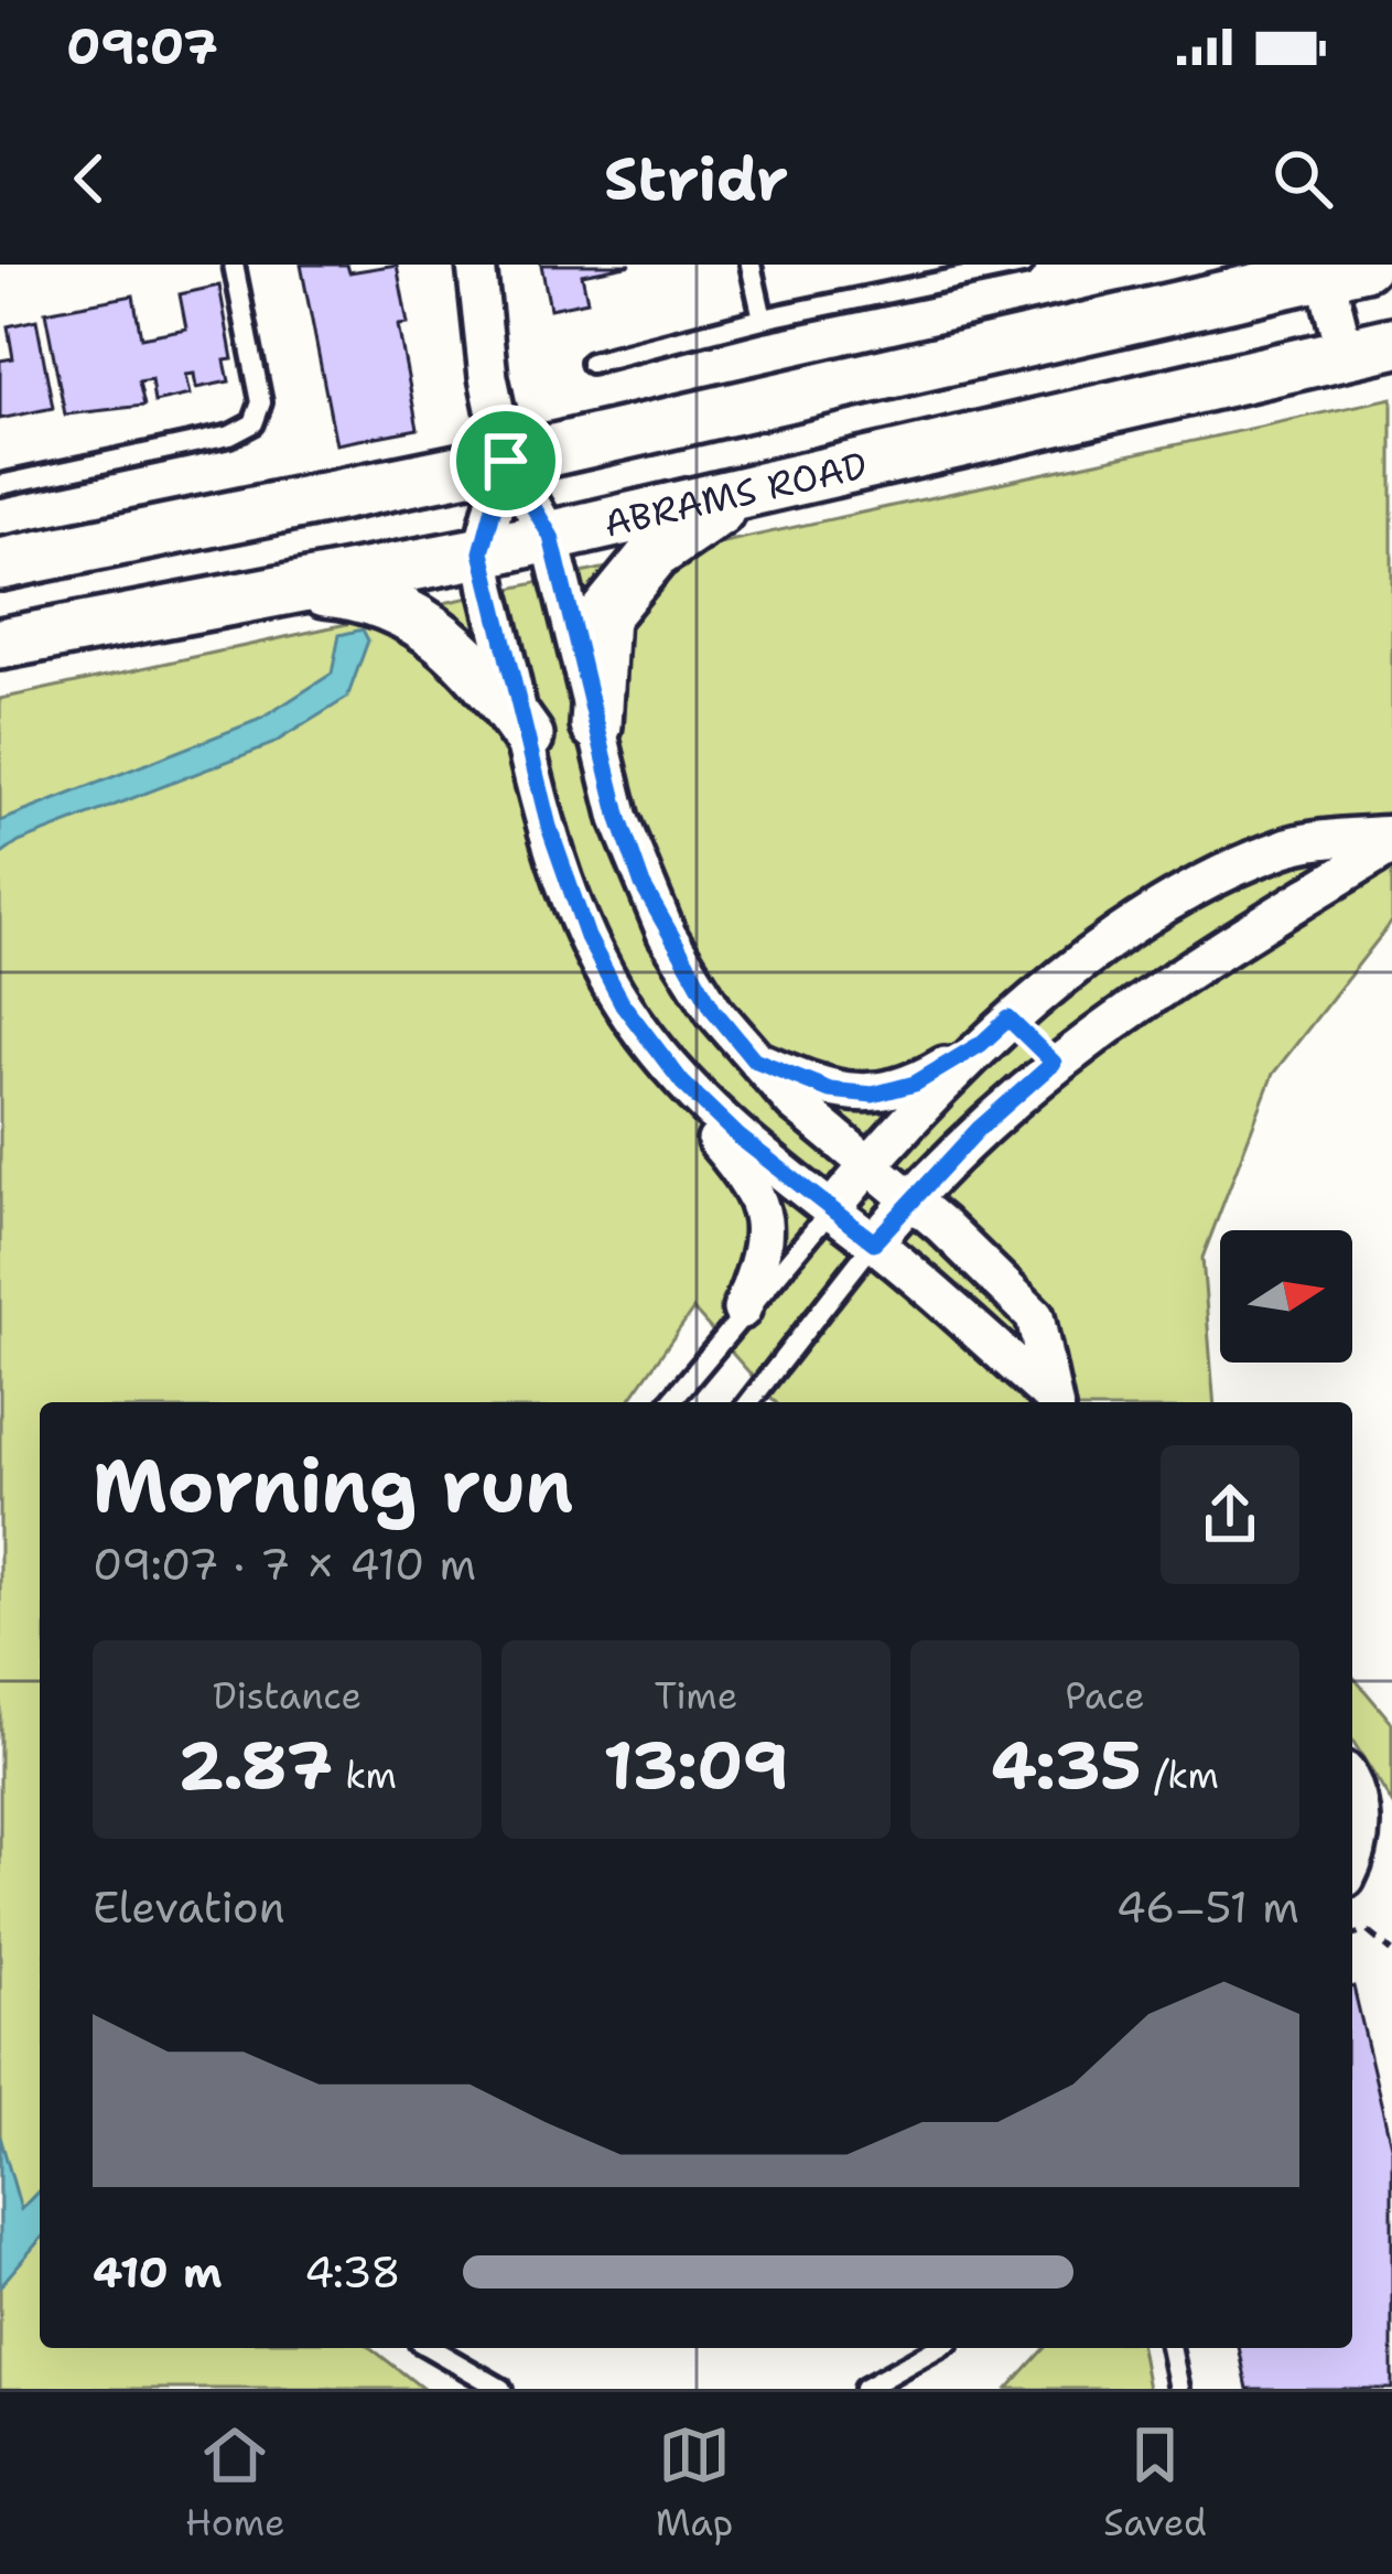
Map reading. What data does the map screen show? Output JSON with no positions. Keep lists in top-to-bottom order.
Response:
{
  "streets": {
    "main road": ["ABRAMS ROAD"]
  },
  "north": "right",
  "page": {
    "status": "09:07",
    "header": "Stridr",
    "heading": ["Morning run", "09:07 · 7 × 410 m"],
    "stats": [
      ["Distance", "2.87 km"],
      ["Time", "13:09"],
      ["Pace", "4:35 /km"]
    ],
    "chart": ["Elevation", "46–51 m"],
    "list": [
      {
        "name": "410 m",
        "note": "4:38"
      }
    ],
    "tabs": ["Home", "Map", "Saved"]
  }
}
